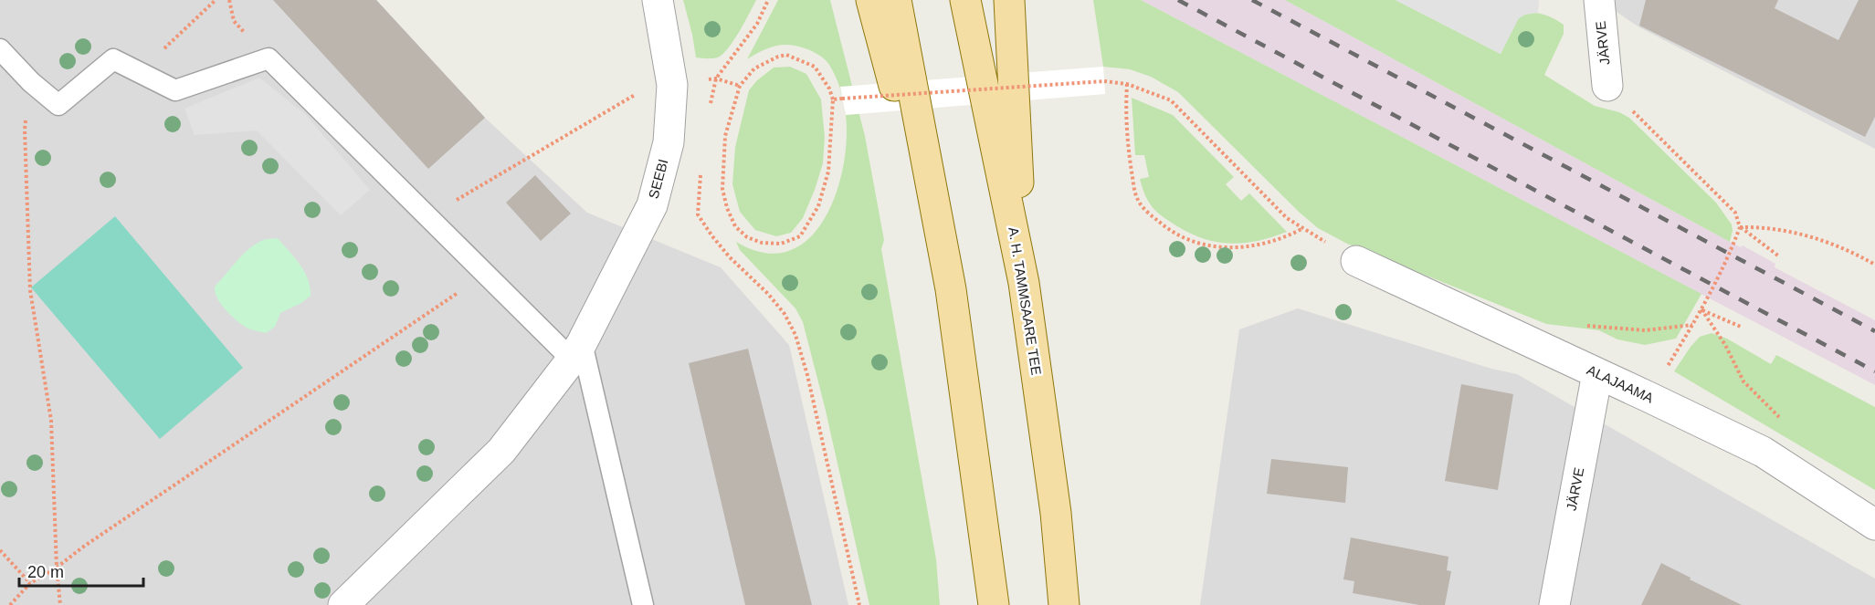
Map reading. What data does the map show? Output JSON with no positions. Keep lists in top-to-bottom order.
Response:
{
  "streets": {
    "main road": ["A. H. TAMMSAARE TEE"],
    "street": ["JÄRVE", "SEEBI", "ALAJAAMA"]
  },
  "crossings": [
    ["JÄRVE", "ALAJAAMA"]
  ],
  "scale_bar": "20 m"
}
